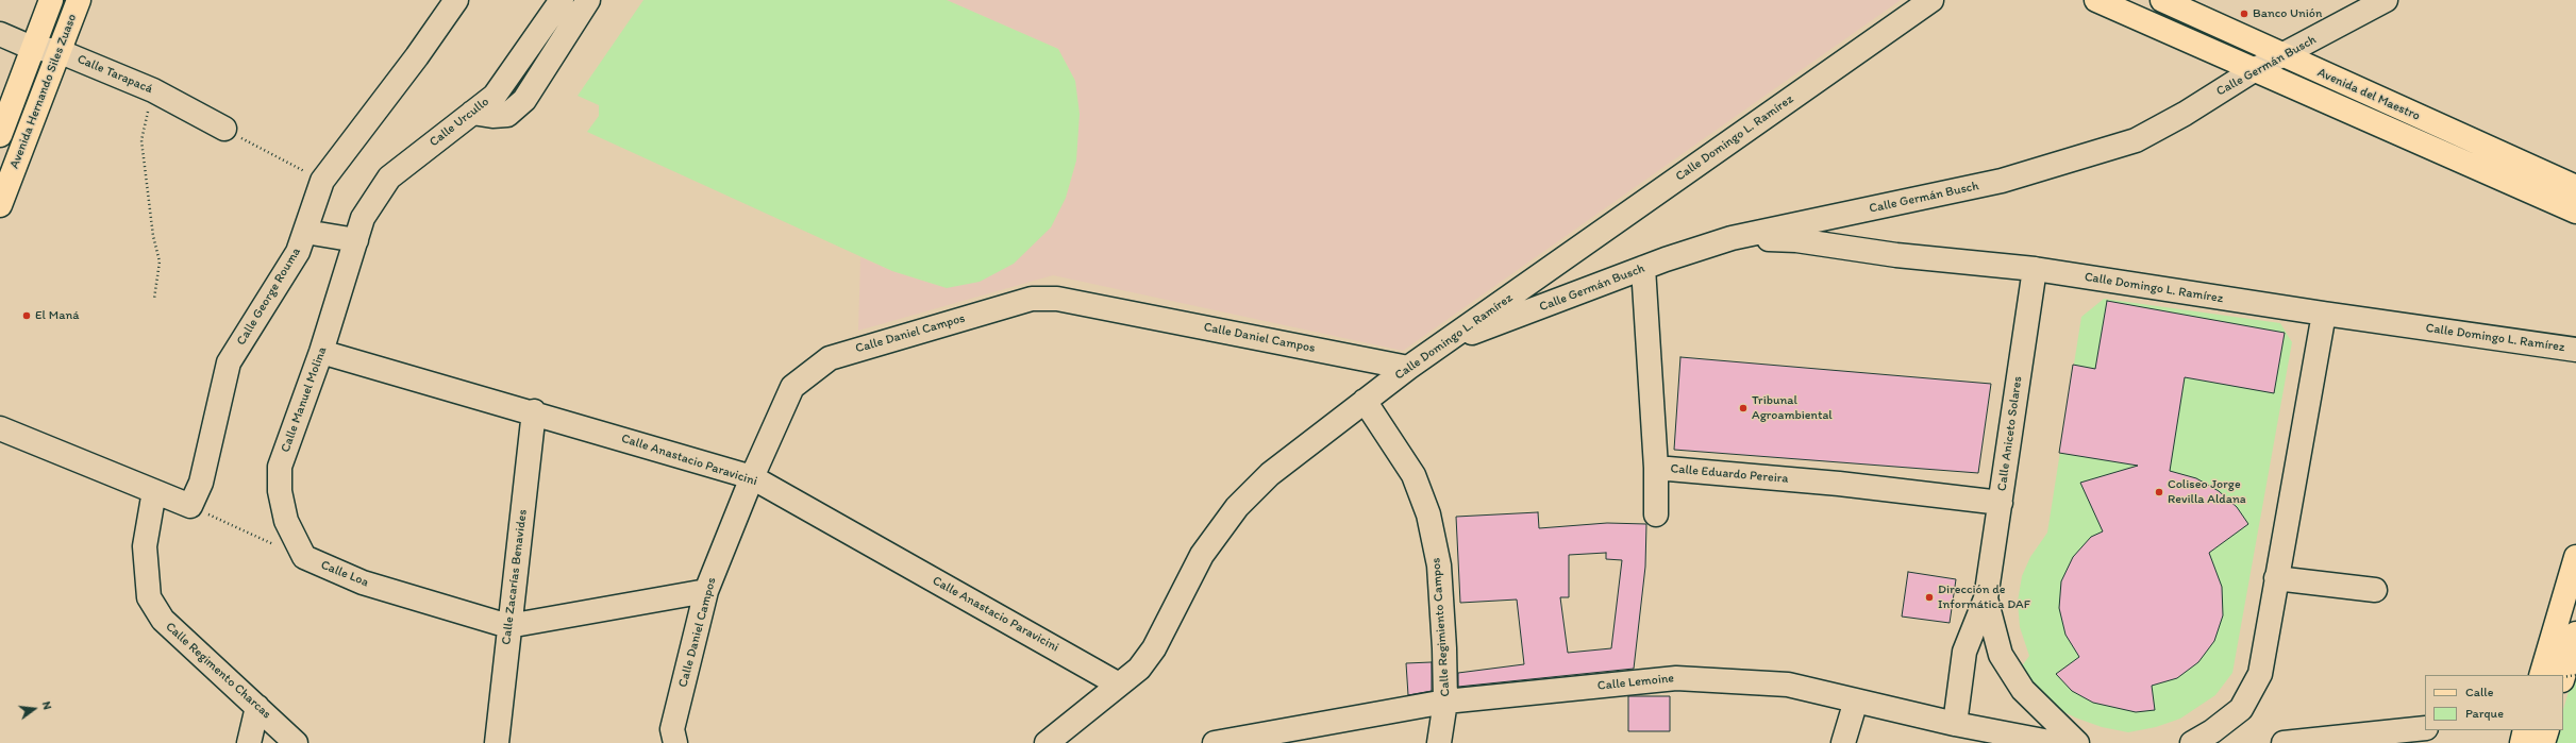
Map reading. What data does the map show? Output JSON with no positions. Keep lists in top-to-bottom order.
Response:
{
  "streets": {
    "main road": ["Avenida Hernando Siles Zuaso", "Avenida del Maestro"],
    "street": [
      "Calle Germán Busch",
      "Calle Tarapacá",
      "Calle Urcullo",
      "Calle Domingo L. Ramírez",
      "Calle George Rouma",
      "Calle Daniel Campos",
      "Calle Manuel Molina",
      "Calle Aniceto Solares",
      "Calle Anastacio Paravicini",
      "Calle Eduardo Pereira",
      "Calle Loa",
      "Calle Zacarías Benavides",
      "Calle Regimiento Campos",
      "Calle Regimento Charcas",
      "Calle Lemoine"
    ]
  },
  "crossings": [
    ["Calle Germán Busch", "Avenida del Maestro"],
    ["Calle Germán Busch", "Calle Domingo L. Ramírez"],
    ["Calle Germán Busch", "Calle Eduardo Pereira"],
    ["Calle Tarapacá", "Avenida Hernando Siles Zuaso"],
    ["Calle Urcullo", "Calle Manuel Molina"],
    ["Calle Domingo L. Ramírez", "Calle Daniel Campos"],
    ["Calle Domingo L. Ramírez", "Calle Aniceto Solares"],
    ["Calle Domingo L. Ramírez", "Calle Anastacio Paravicini"],
    ["Calle Domingo L. Ramírez", "Calle Regimiento Campos"],
    ["Calle George Rouma", "Calle Loa"],
    ["Calle Daniel Campos", "Calle Anastacio Paravicini"],
    ["Calle Daniel Campos", "Calle Loa"],
    ["Calle Manuel Molina", "Calle Anastacio Paravicini"],
    ["Calle Manuel Molina", "Calle Loa"],
    ["Calle Aniceto Solares", "Calle Eduardo Pereira"],
    ["Calle Aniceto Solares", "Calle Lemoine"],
    ["Calle Anastacio Paravicini", "Calle Zacarías Benavides"],
    ["Calle Loa", "Calle Zacarías Benavides"],
    ["Calle Regimiento Campos", "Calle Lemoine"]
  ],
  "places": [
    "Banco Unión",
    "El Maná",
    "Tribunal Agroambiental",
    "Coliseo Jorge Revilla Aldana",
    "Dirección de Informática DAF"
  ],
  "legend": ["Calle", "Parque"],
  "north": "right"
}
